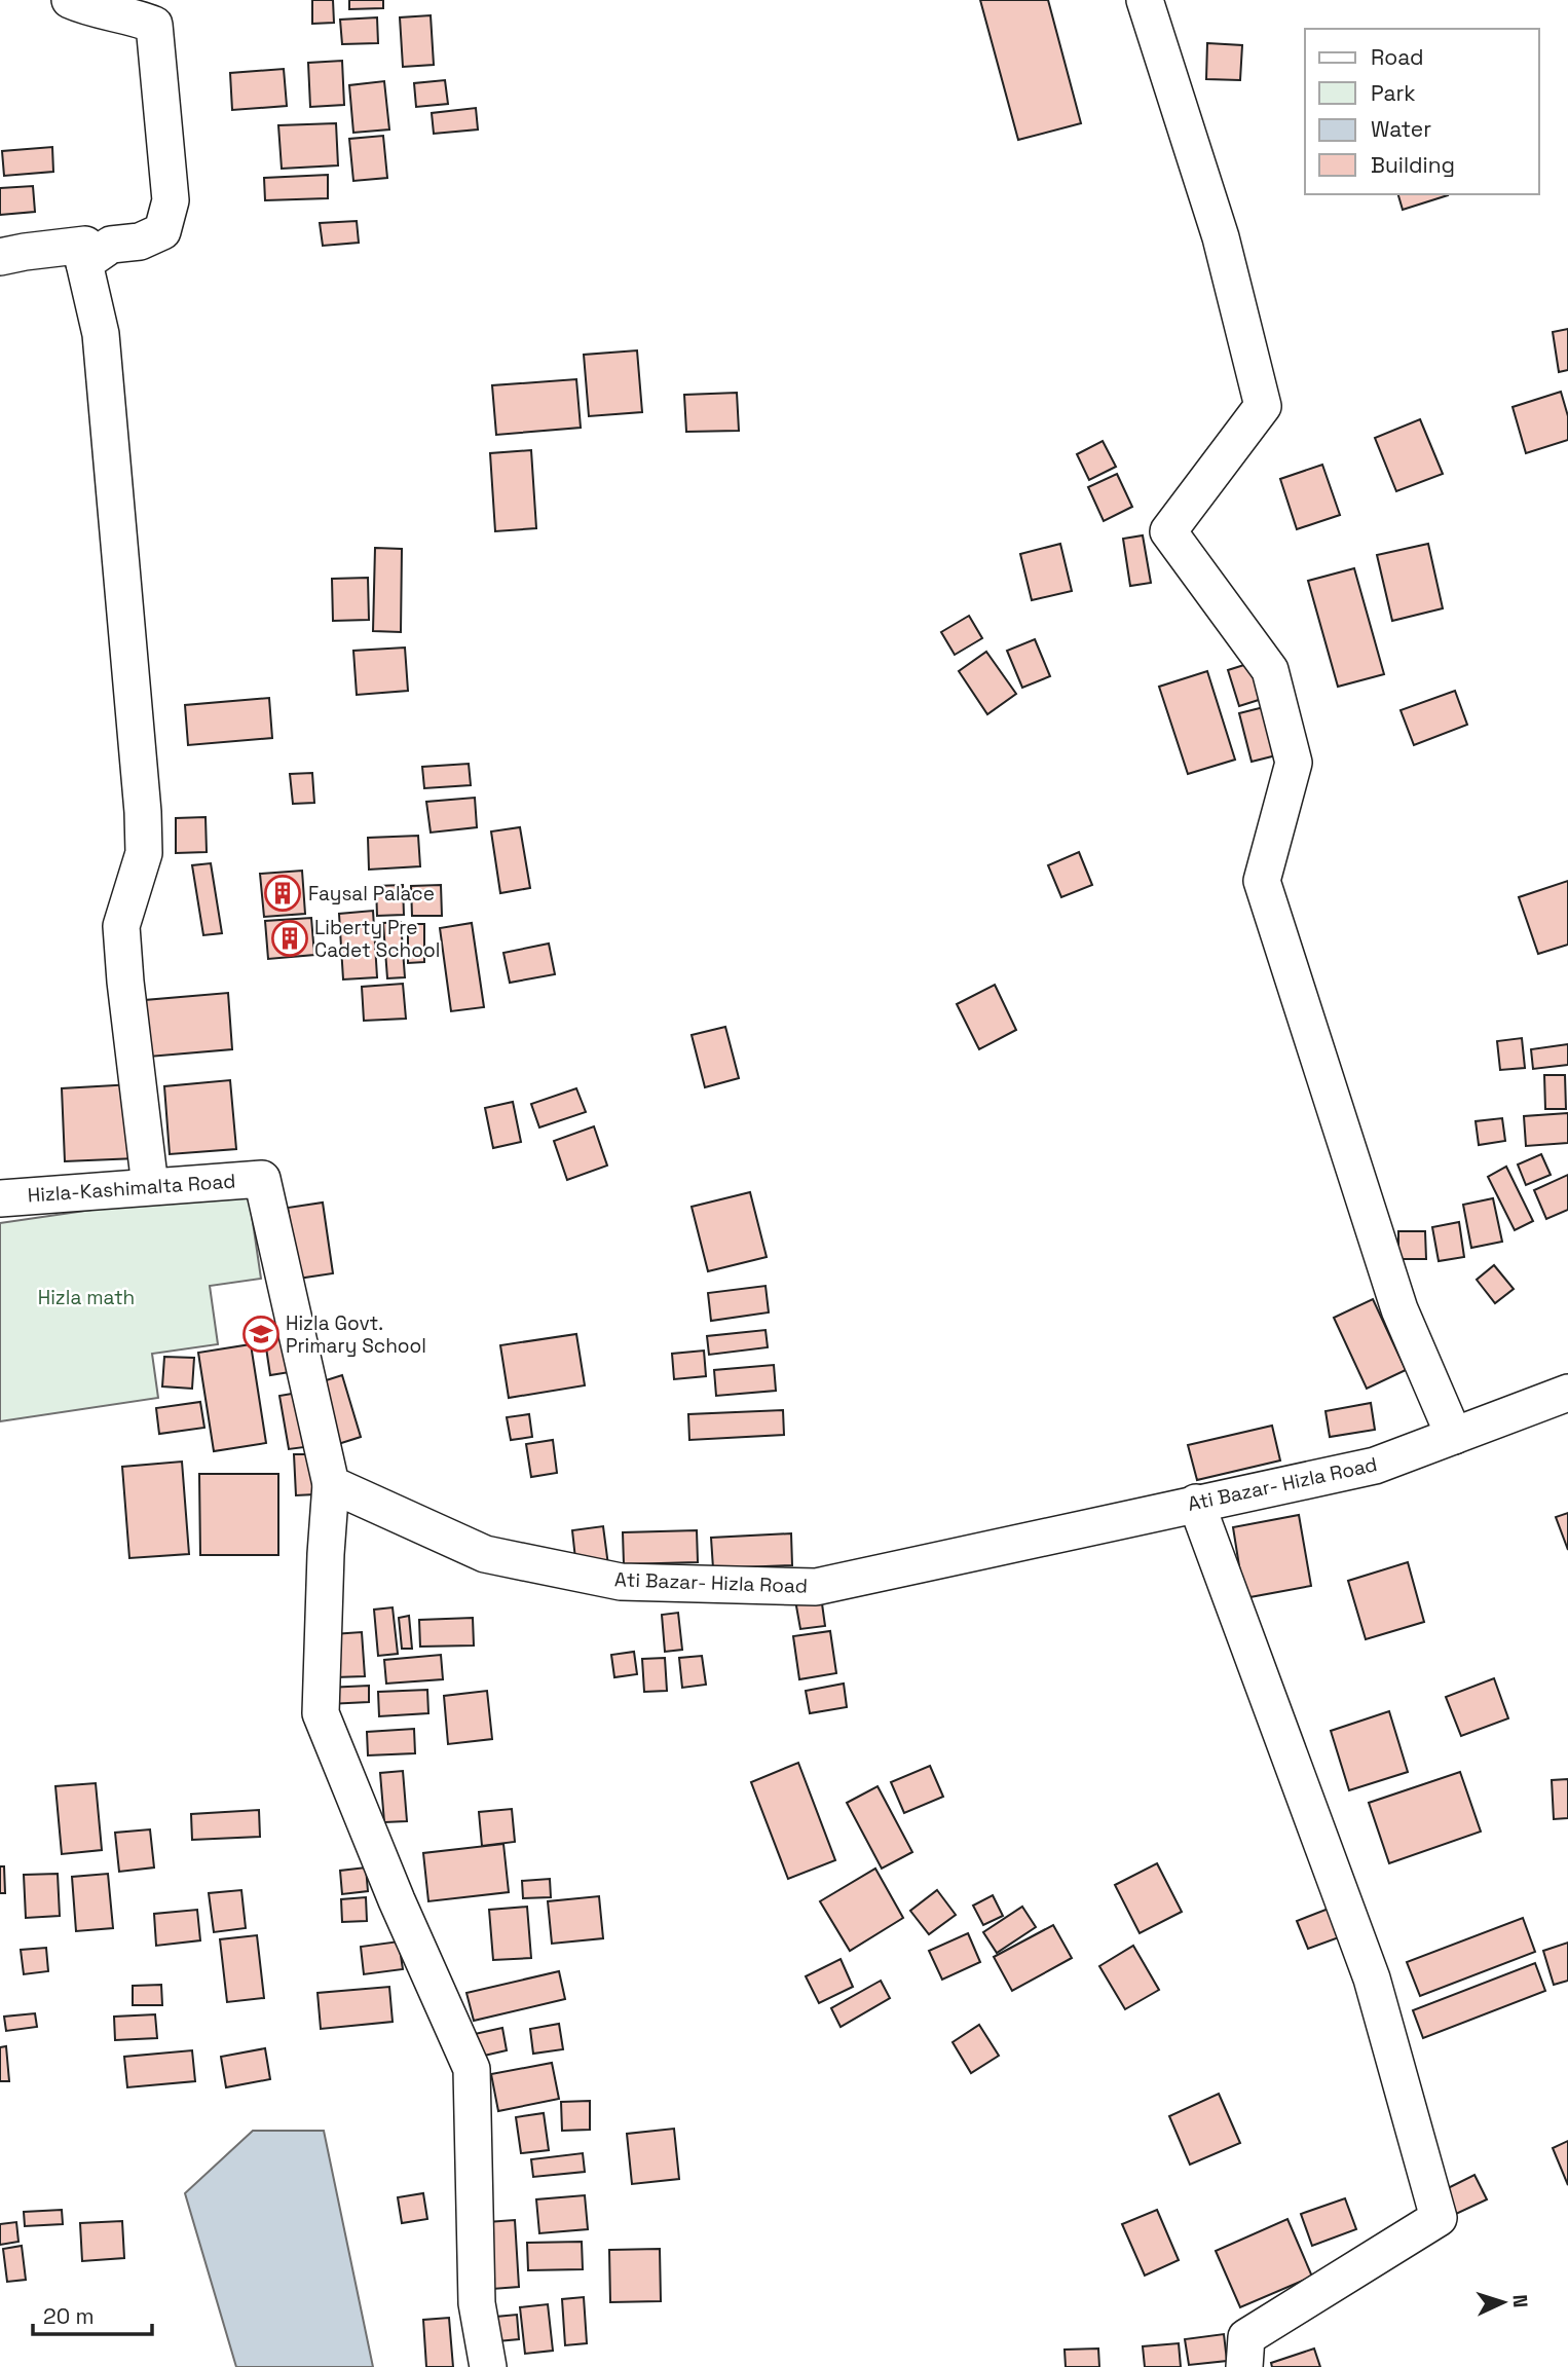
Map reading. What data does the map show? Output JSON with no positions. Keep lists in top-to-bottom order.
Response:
{
  "streets": {
    "street": ["Hizla-Kashimalta Road", "Ati Bazar- Hizla Road"]
  },
  "crossings": [
    ["Hizla-Kashimalta Road", "Ati Bazar- Hizla Road"]
  ],
  "parks": ["Hizla math"],
  "places": {
    "building": ["Faysal Palace", "Liberty Pre Cadet School"],
    "school or university": ["Hizla Govt. Primary School"]
  },
  "legend": [
    "Road",
    "Park",
    "Water",
    "Building"
  ],
  "scale_bar": "20 m",
  "north": "right"
}
